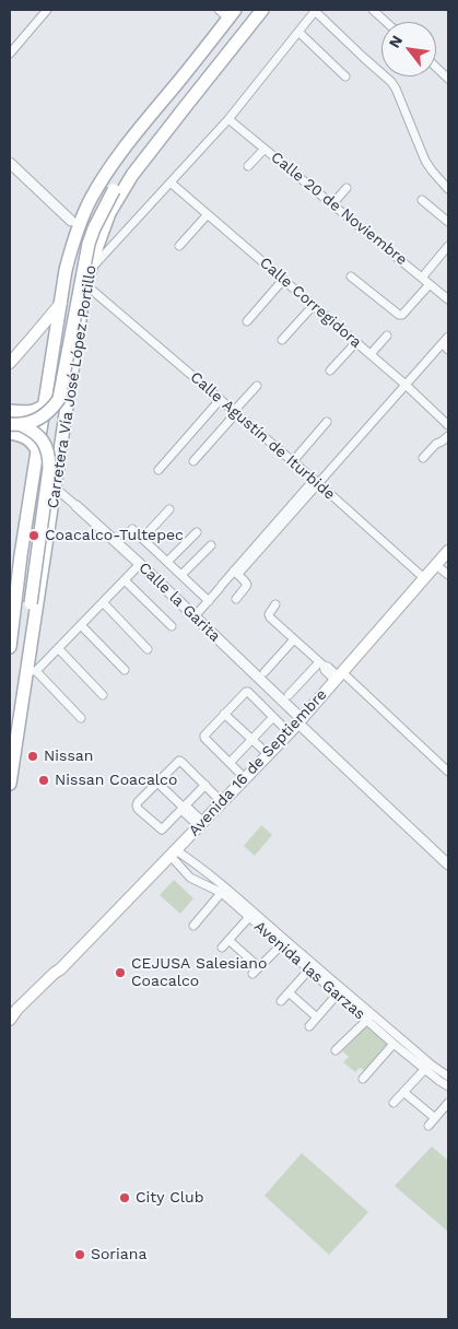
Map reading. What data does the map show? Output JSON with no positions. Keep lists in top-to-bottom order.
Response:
{
  "streets": {
    "main road": ["Carretera Vía José López Portillo", "Avenida 16 de Septiembre"],
    "street": [
      "Calle 20 de Noviembre",
      "Calle Corregidora",
      "Calle Agustín de Iturbide",
      "Calle la Garita",
      "Avenida las Garzas"
    ]
  },
  "crossings": [
    ["Carretera Vía José López Portillo", "Calle Agustín de Iturbide"],
    ["Carretera Vía José López Portillo", "Calle la Garita"],
    ["Calle Agustín de Iturbide", "Avenida 16 de Septiembre"],
    ["Calle la Garita", "Avenida 16 de Septiembre"],
    ["Avenida 16 de Septiembre", "Avenida las Garzas"]
  ],
  "places": [
    "Coacalco-Tultepec",
    "Nissan",
    "Nissan Coacalco",
    "CEJUSA Salesiano Coacalco",
    "City Club",
    "Soriana"
  ],
  "north": "top left"
}
